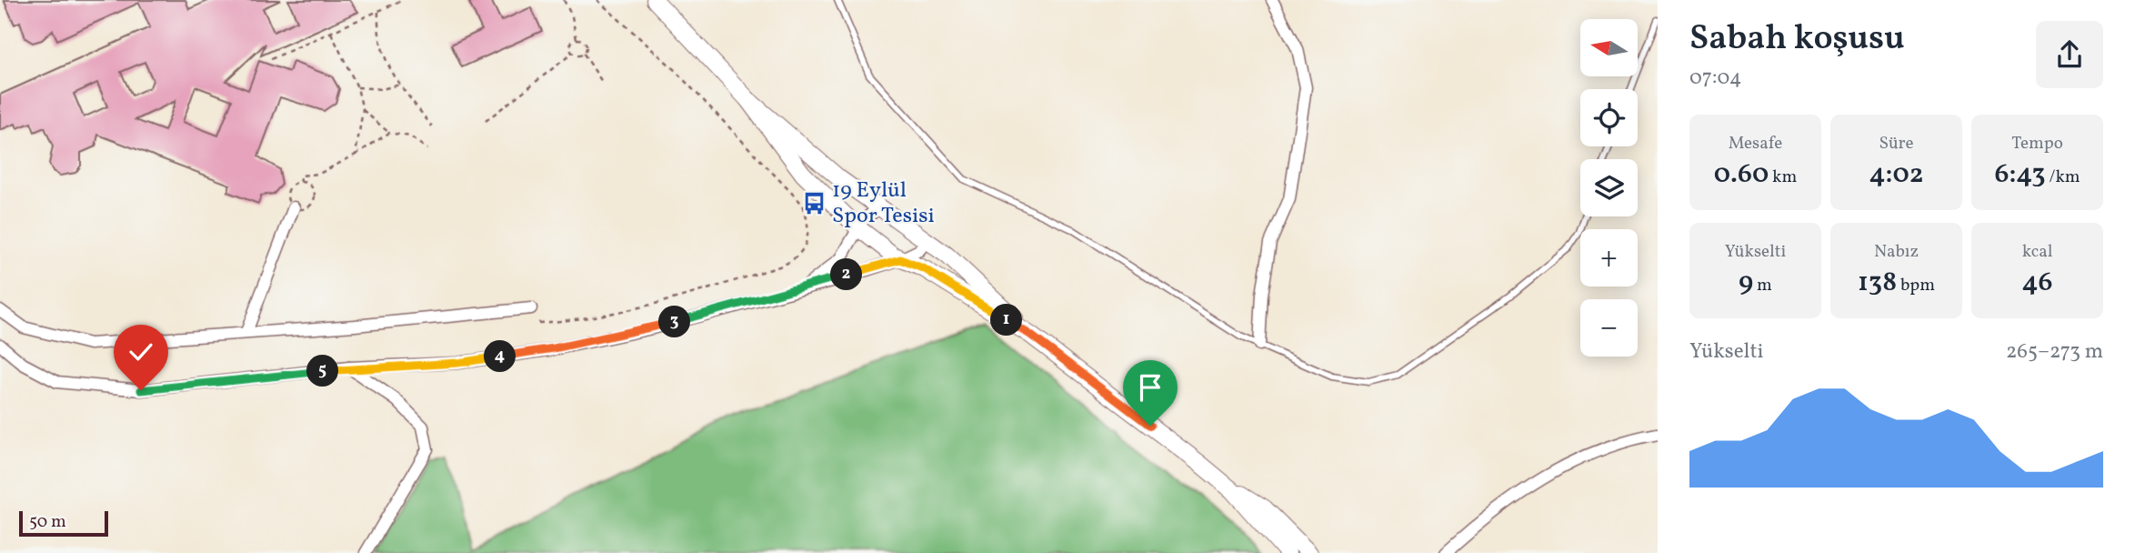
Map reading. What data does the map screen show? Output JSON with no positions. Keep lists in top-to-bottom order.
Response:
{
  "places": {
    "bus stop": ["19 Eylül Spor Tesisi"]
  },
  "scale_bar": "50 m",
  "north": "left",
  "page": {
    "heading": ["Sabah koşusu", "07:04"],
    "map_buttons": ["+", "−"],
    "stats": [
      ["Mesafe", "0.60 km"],
      ["Süre", "4:02"],
      ["Tempo", "6:43 /km"],
      ["Yükselti", "9 m"],
      ["Nabız", "138 bpm"],
      ["kcal", "46"]
    ],
    "pins": [
      "2",
      "1",
      "3",
      "4",
      "5"
    ],
    "chart": ["Yükselti", "265–273 m"],
    "scale": "50 m"
  }
}
